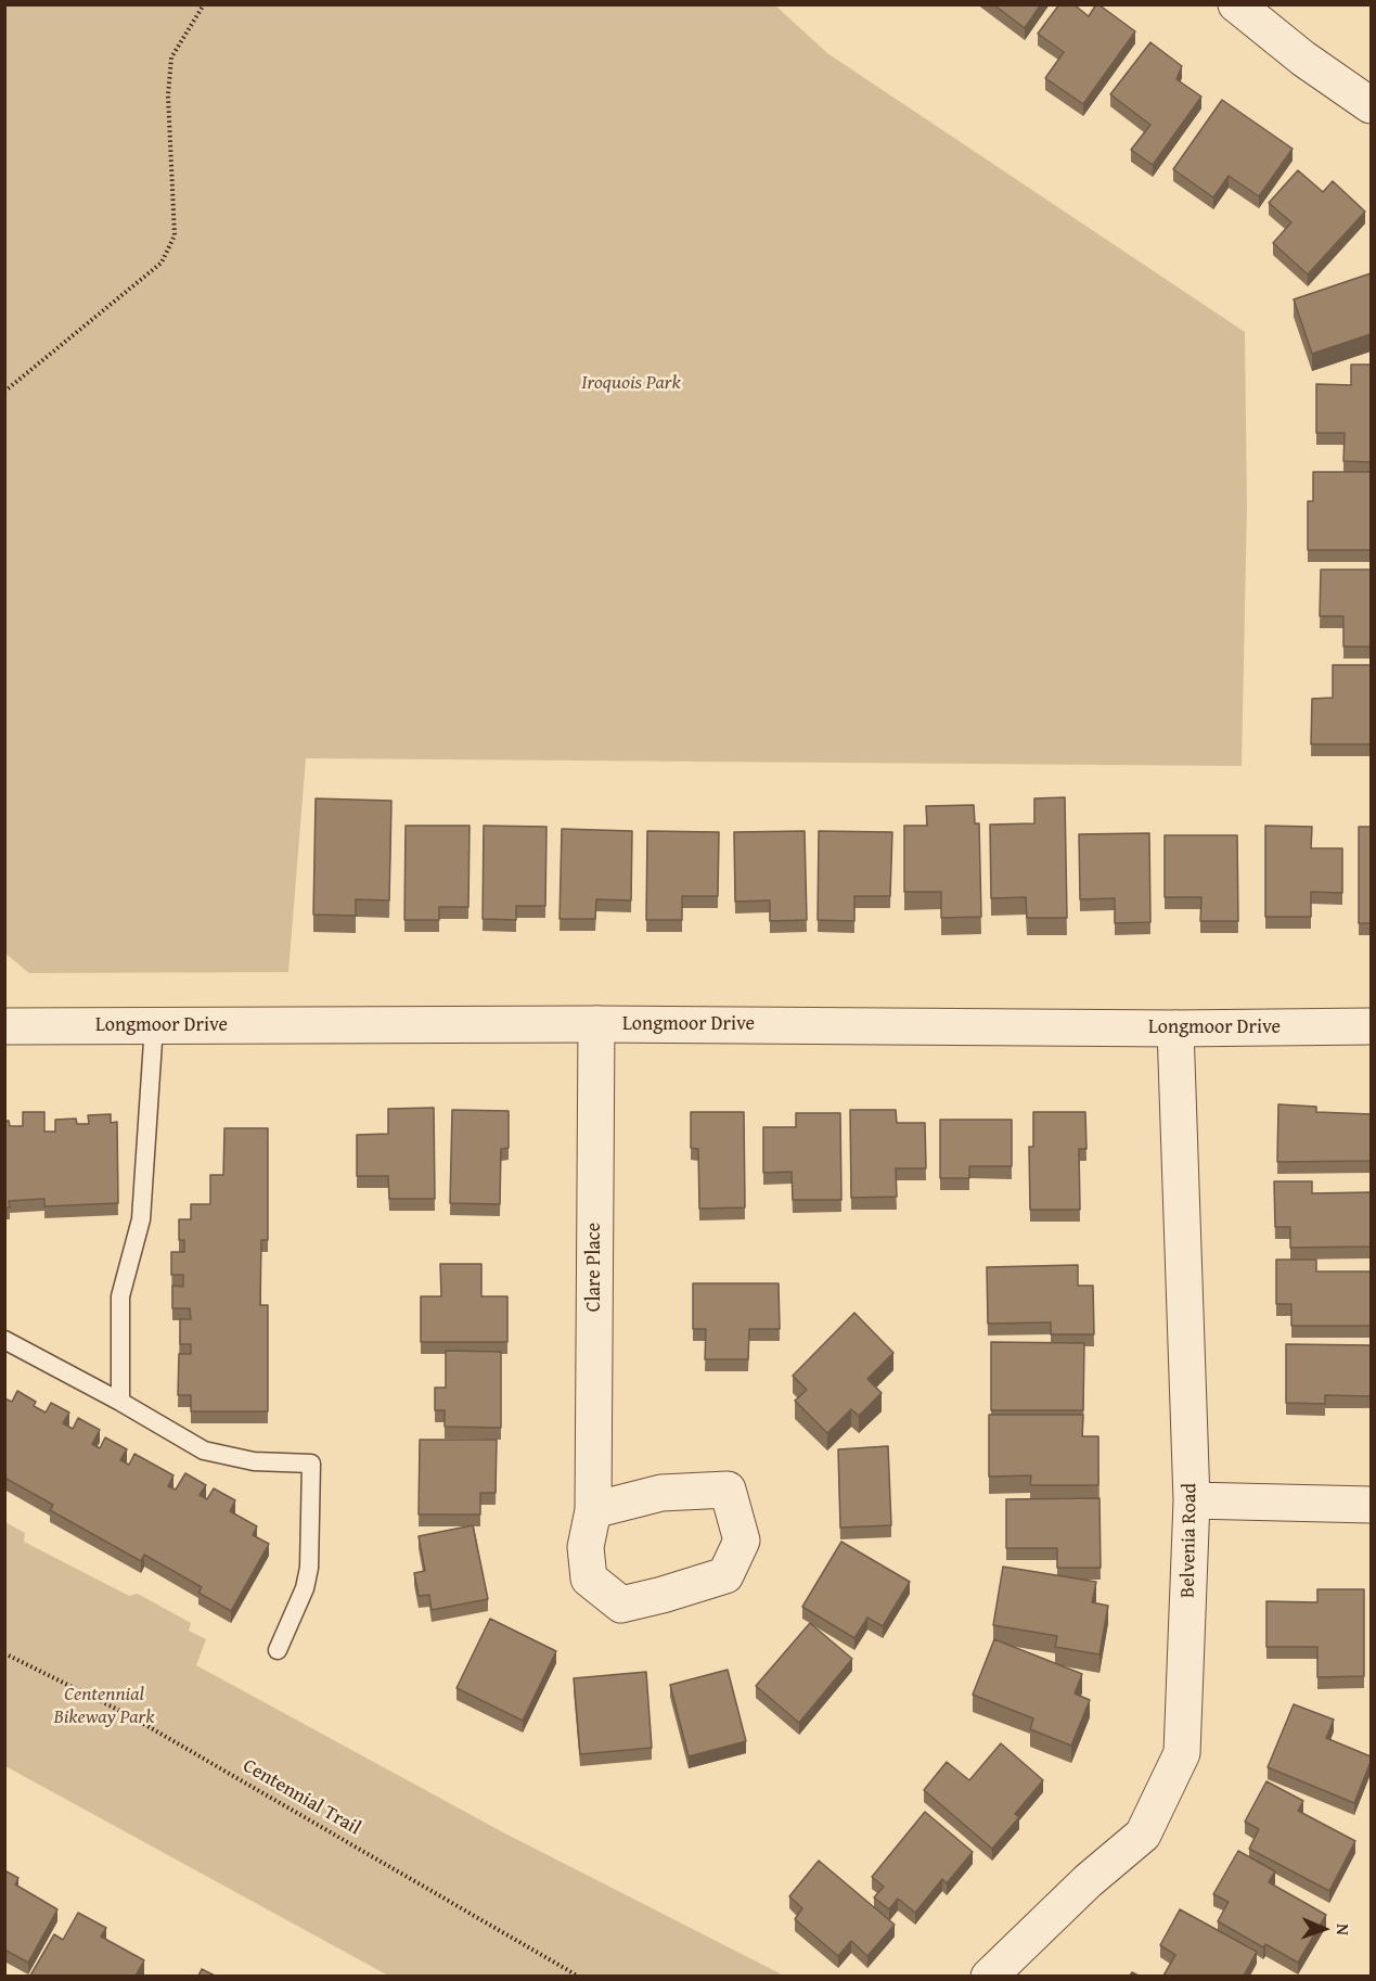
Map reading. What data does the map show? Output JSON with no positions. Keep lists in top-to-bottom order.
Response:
{
  "streets": {
    "street": ["Longmoor Drive", "Clare Place", "Belvenia Road"],
    "path": ["Centennial Trail"]
  },
  "crossings": [
    ["Longmoor Drive", "Clare Place"],
    ["Longmoor Drive", "Belvenia Road"]
  ],
  "parks": ["Iroquois Park", "Centennial Bikeway Park"],
  "north": "right"
}
